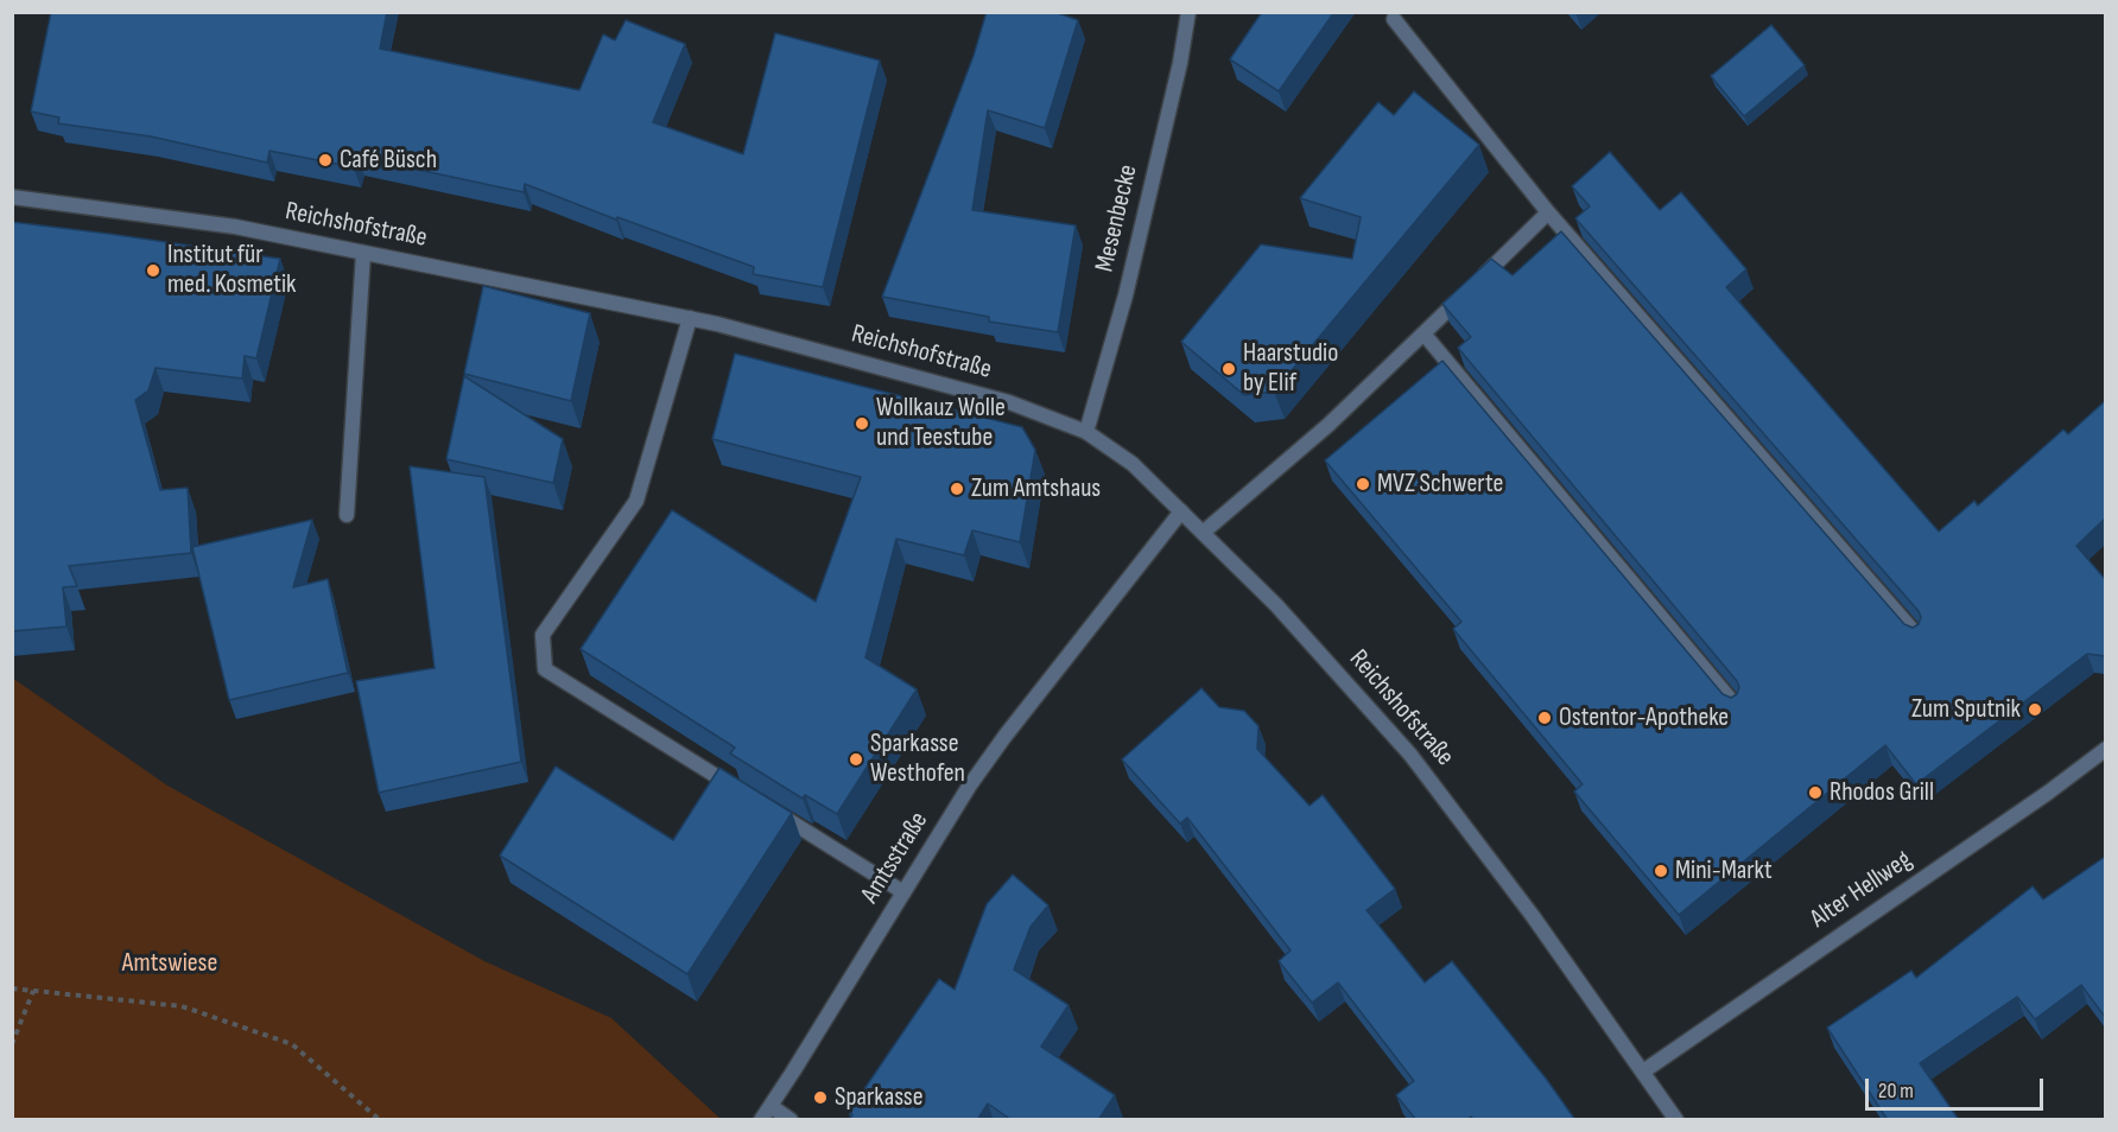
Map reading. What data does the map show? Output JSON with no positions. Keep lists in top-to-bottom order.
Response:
{
  "streets": {
    "street": [
      "Mesenbecke",
      "Reichshofstraße",
      "Amtsstraße",
      "Alter Hellweg"
    ]
  },
  "crossings": [
    ["Mesenbecke", "Reichshofstraße"],
    ["Reichshofstraße", "Amtsstraße"],
    ["Reichshofstraße", "Alter Hellweg"]
  ],
  "parks": ["Amtswiese"],
  "places": [
    "Café Büsch",
    "Institut für med. Kosmetik",
    "Haarstudio by Elif",
    "Wollkauz Wolle und Teestube",
    "MVZ Schwerte",
    "Zum Amtshaus",
    "Zum Sputnik",
    "Ostentor-Apotheke",
    "Sparkasse Westhofen",
    "Rhodos Grill",
    "Mini-Markt",
    "Sparkasse"
  ],
  "scale_bar": "20 m"
}
